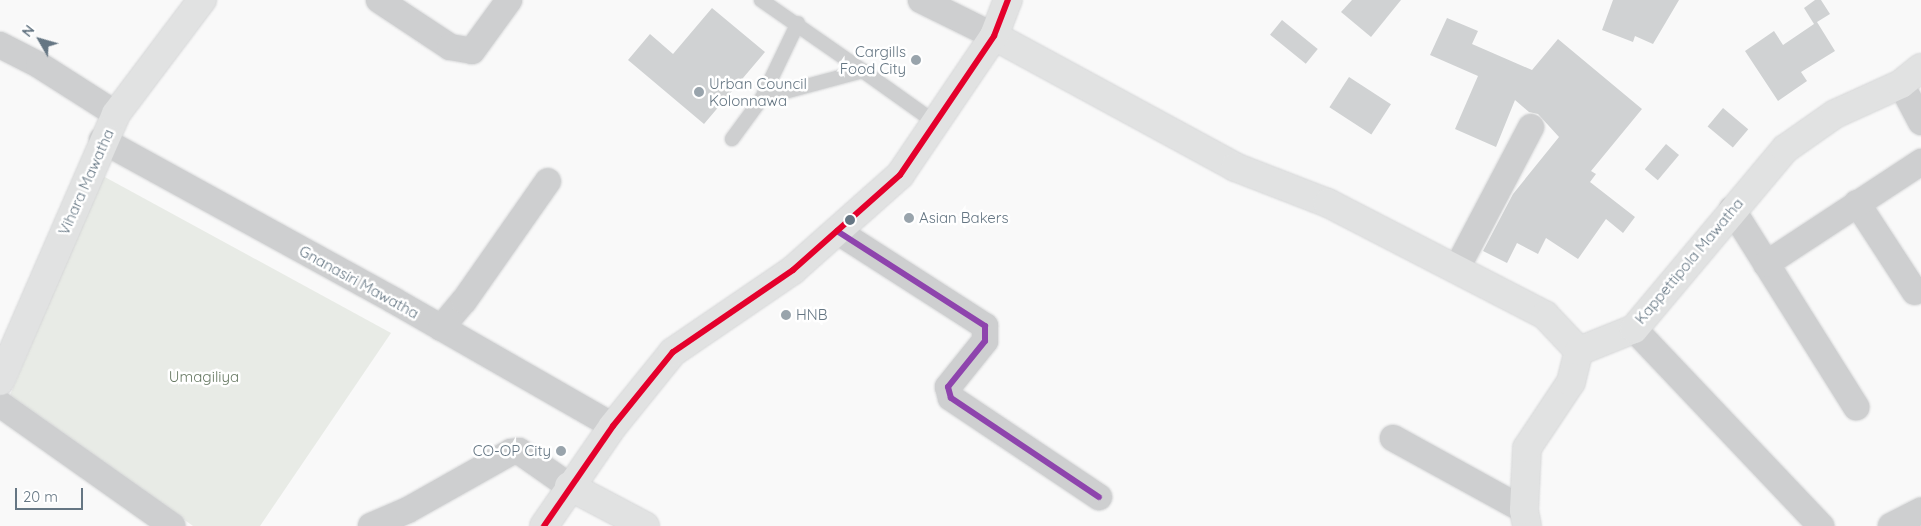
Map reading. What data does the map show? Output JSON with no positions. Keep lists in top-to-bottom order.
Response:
{
  "streets": {
    "street": ["Vihara Mawatha", "Kappettipola Mawatha", "Gnanasiri Mawatha"]
  },
  "crossings": [
    ["Vihara Mawatha", "Gnanasiri Mawatha"]
  ],
  "parks": ["Umagiliya"],
  "places": [
    "Cargills Food City",
    "Urban Council Kolonnawa",
    "Asian Bakers",
    "HNB",
    "CO-OP City"
  ],
  "scale_bar": "20 m",
  "north": "top left"
}
